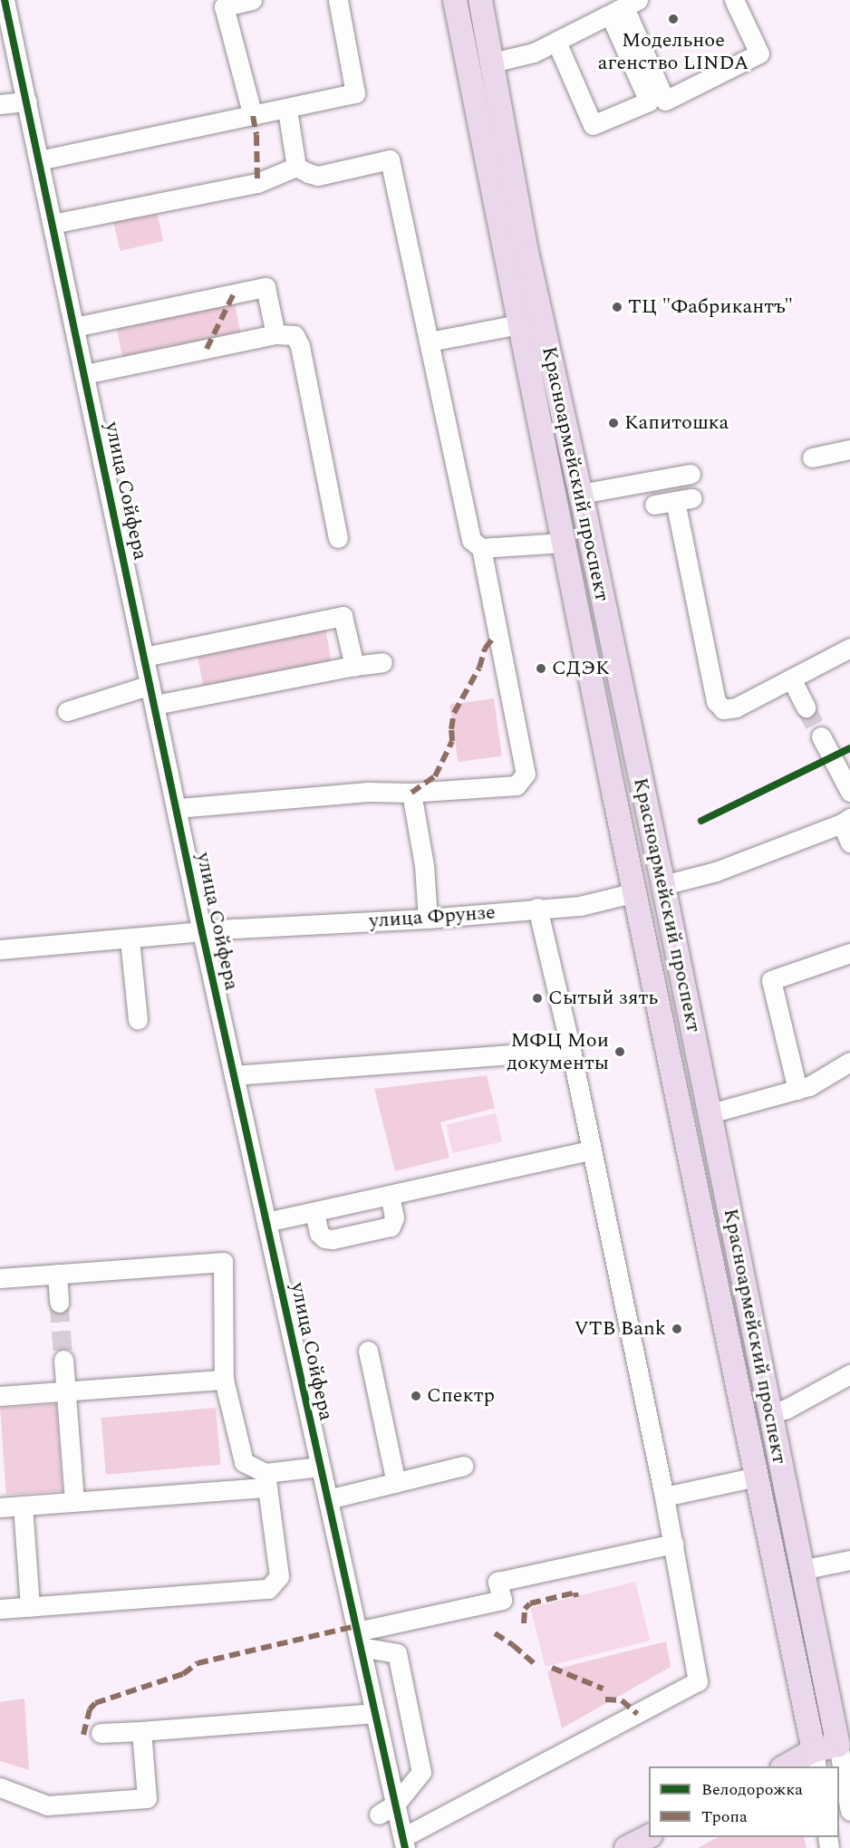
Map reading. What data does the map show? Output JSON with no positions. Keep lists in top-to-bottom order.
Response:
{
  "streets": {
    "main road": ["Красноармейский проспект", "улица Фрунзе"],
    "street": ["улица Сойфера"]
  },
  "crossings": [
    ["Красноармейский проспект", "улица Фрунзе"],
    ["улица Сойфера", "улица Фрунзе"]
  ],
  "places": [
    "Модельное агенство LINDA",
    "ТЦ \"Фабрикантъ\"",
    "Капитошка",
    "СДЭК",
    "Сытый зять",
    "МФЦ Мои документы",
    "VTB Bank",
    "Спектр"
  ],
  "legend": ["Велодорожка", "Тропа"]
}
